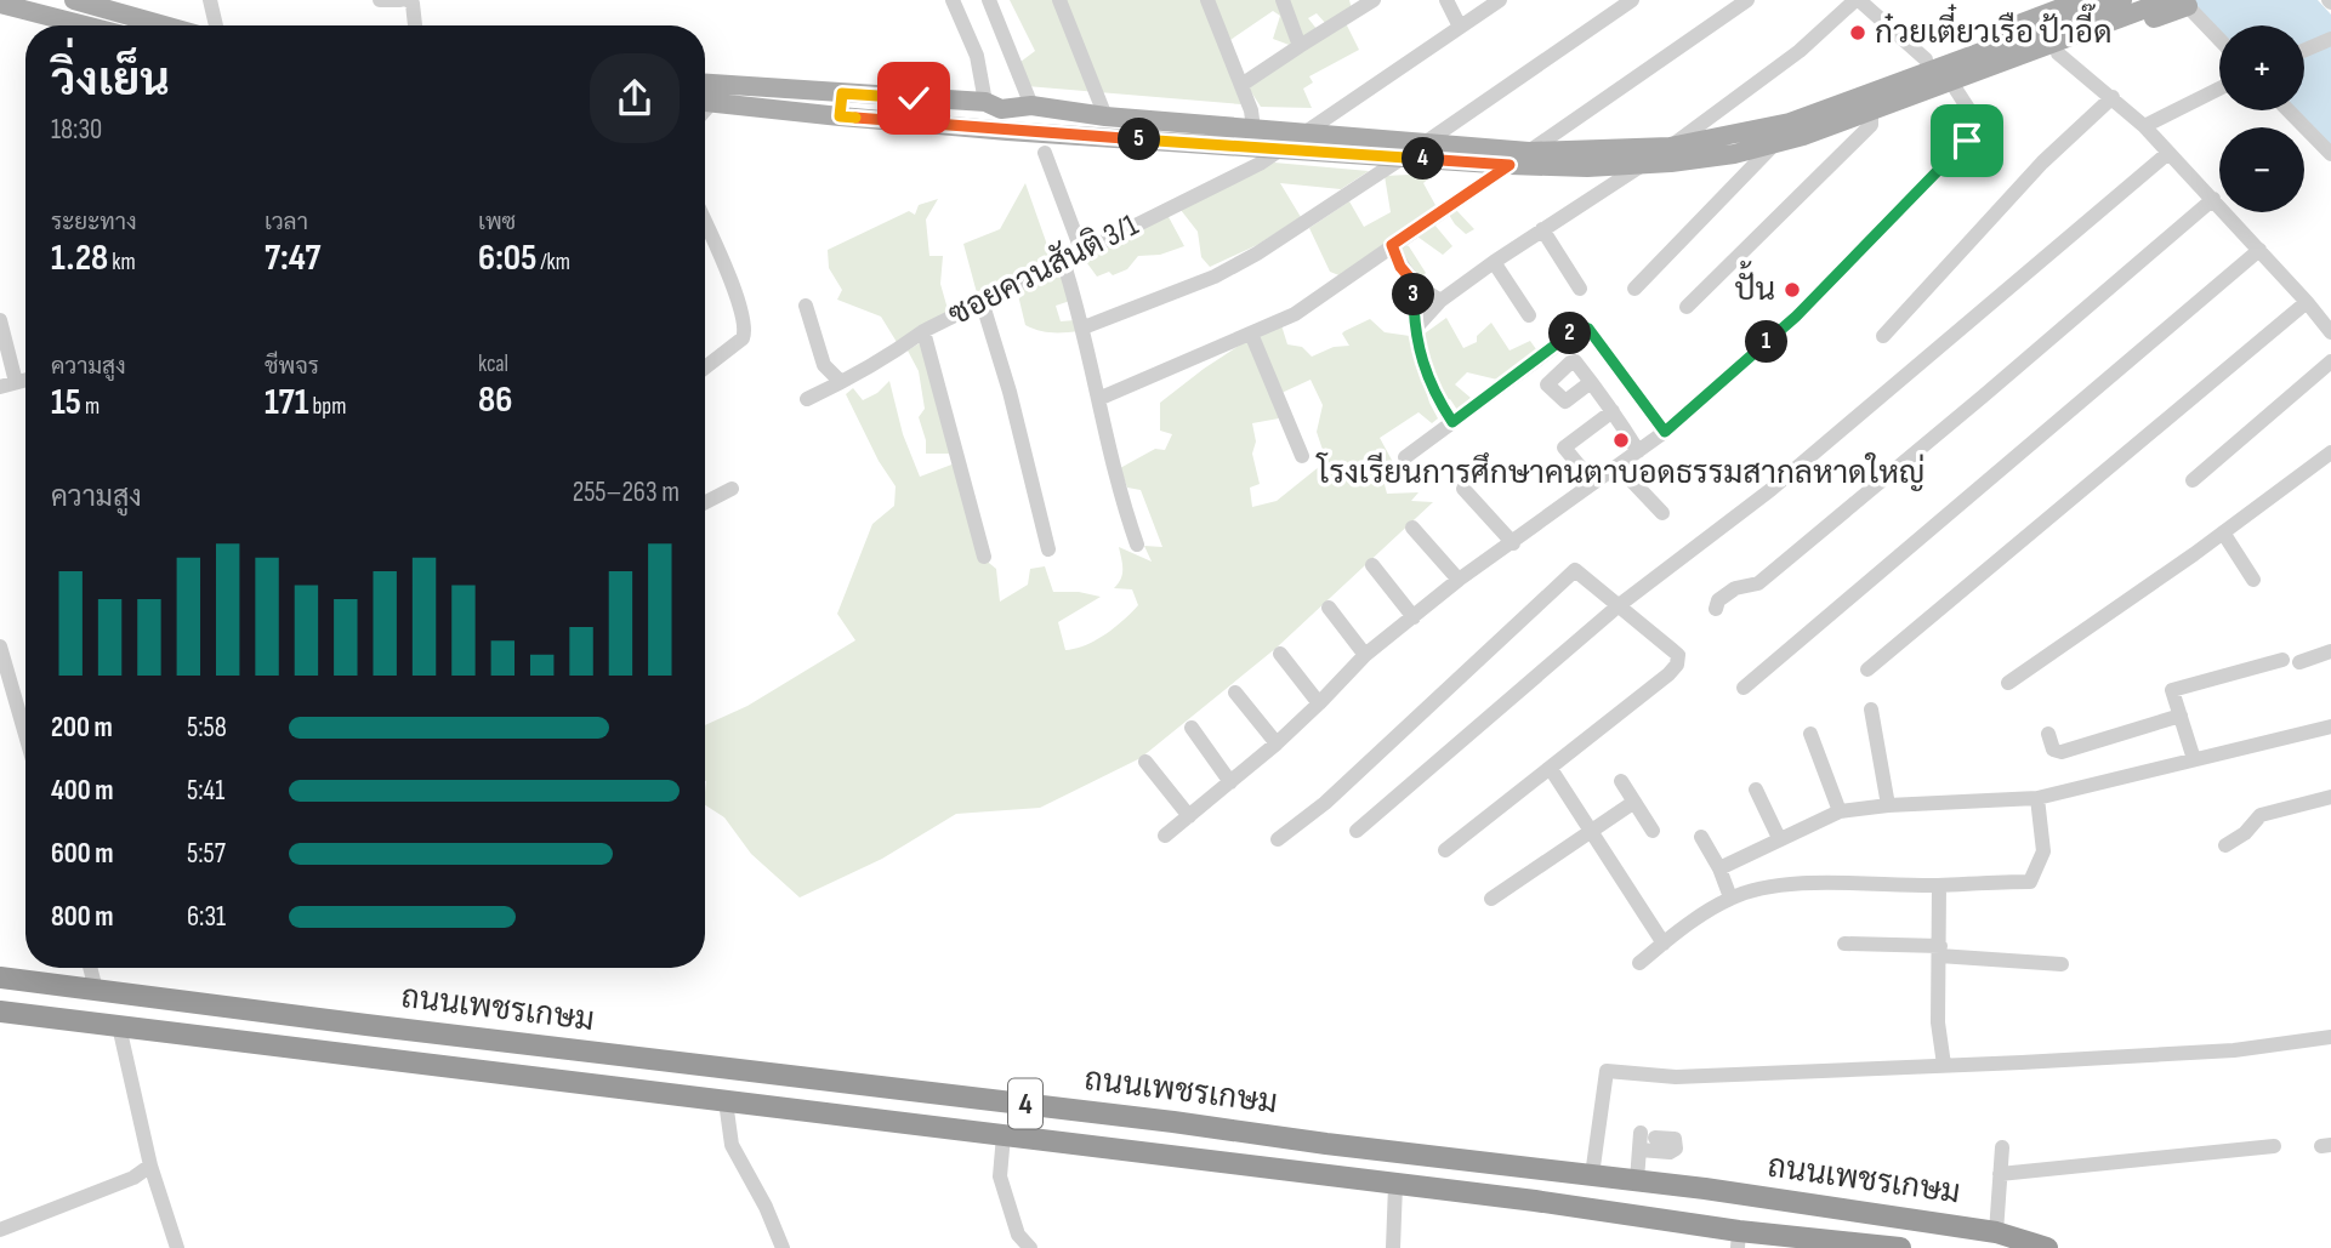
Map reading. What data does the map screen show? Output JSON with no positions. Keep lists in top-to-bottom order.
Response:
{
  "streets": {
    "highway": ["ถนนเพชรเกษม", "4"],
    "street": ["ซอยควนสันติ 3/1"]
  },
  "places": ["ก๋วยเตี๋ยวเรือ ป้าอี๊ด", "ปั้น", "โรงเรียนการศึกษาคนตาบอดธรรมสากลหาดใหญ่"],
  "page": {
    "map_buttons": ["+", "−"],
    "heading": ["วิ่งเย็น", "18:30"],
    "pins": [
      "5",
      "4",
      "3",
      "2",
      "1"
    ],
    "stats": [
      ["ระยะทาง", "1.28 km"],
      ["เวลา", "7:47"],
      ["เพซ", "6:05 /km"],
      ["ความสูง", "15 m"],
      ["ชีพจร", "171 bpm"],
      ["kcal", "86"]
    ],
    "chart": ["ความสูง", "255–263 m"],
    "list": [
      {
        "name": "200 m",
        "note": "5:58"
      },
      {
        "name": "400 m",
        "note": "5:41"
      },
      {
        "name": "600 m",
        "note": "5:57"
      },
      {
        "name": "800 m",
        "note": "6:31"
      }
    ]
  }
}
